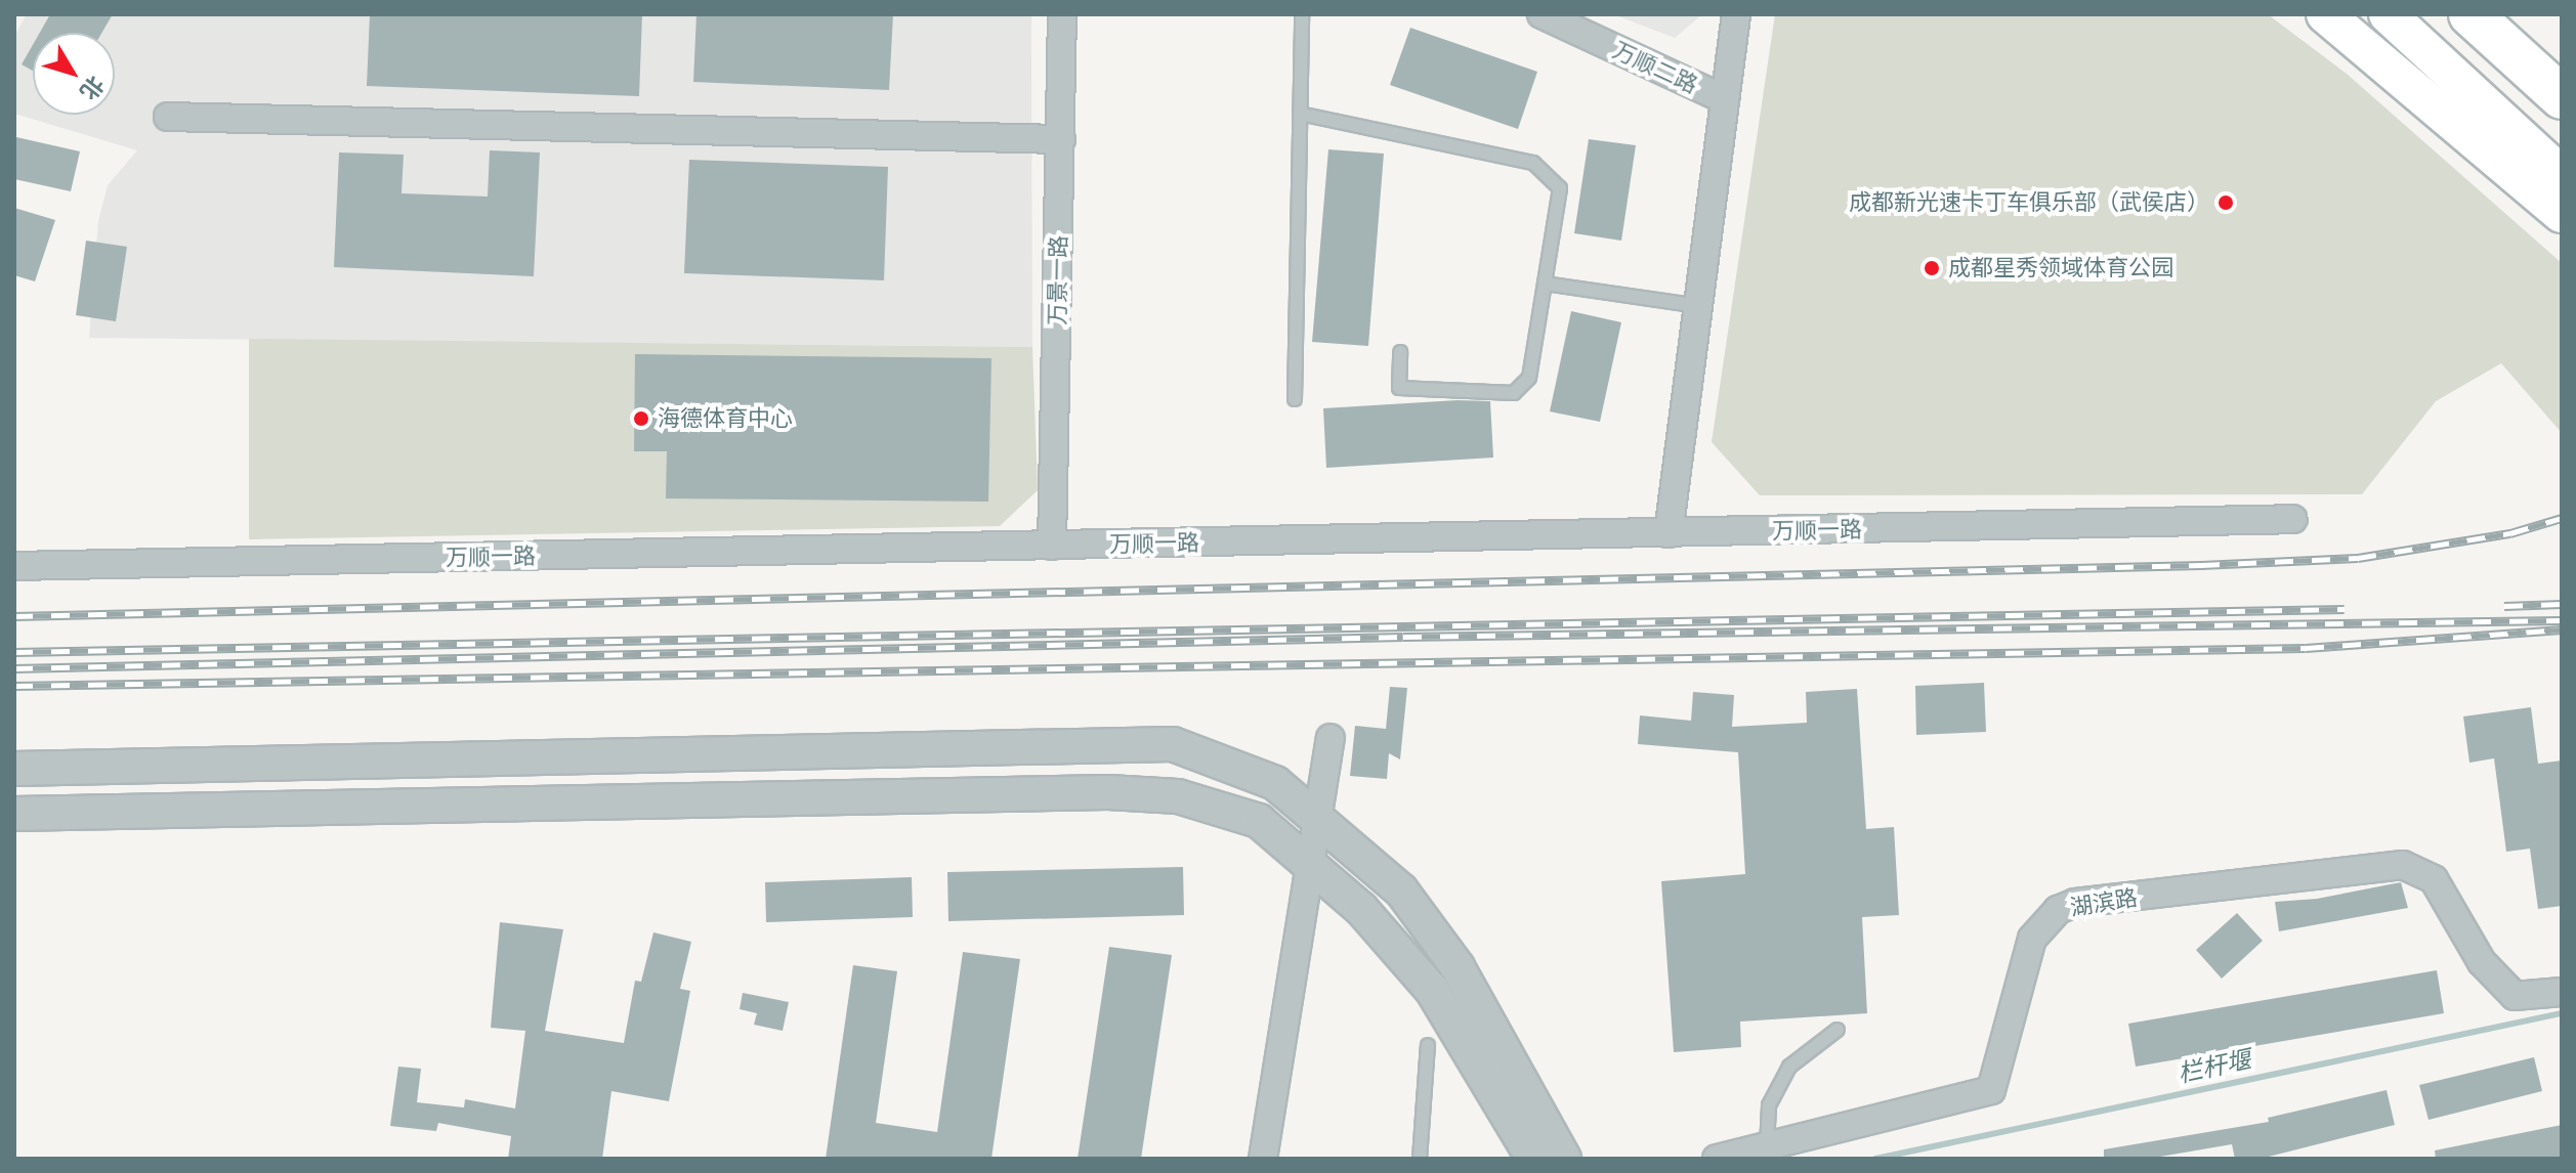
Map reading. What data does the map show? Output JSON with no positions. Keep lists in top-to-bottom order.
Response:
{
  "streets": {
    "street": [
      "万顺二路",
      "万景一路",
      "万顺一路",
      "湖滨路"
    ]
  },
  "crossings": [
    ["万景一路", "万顺一路"]
  ],
  "water": ["栏杆堰"],
  "places": ["成都新光速卡丁车俱乐部（武侯店）", "成都星秀领域体育公园", "海德体育中心"],
  "north": "bottom right"
}
